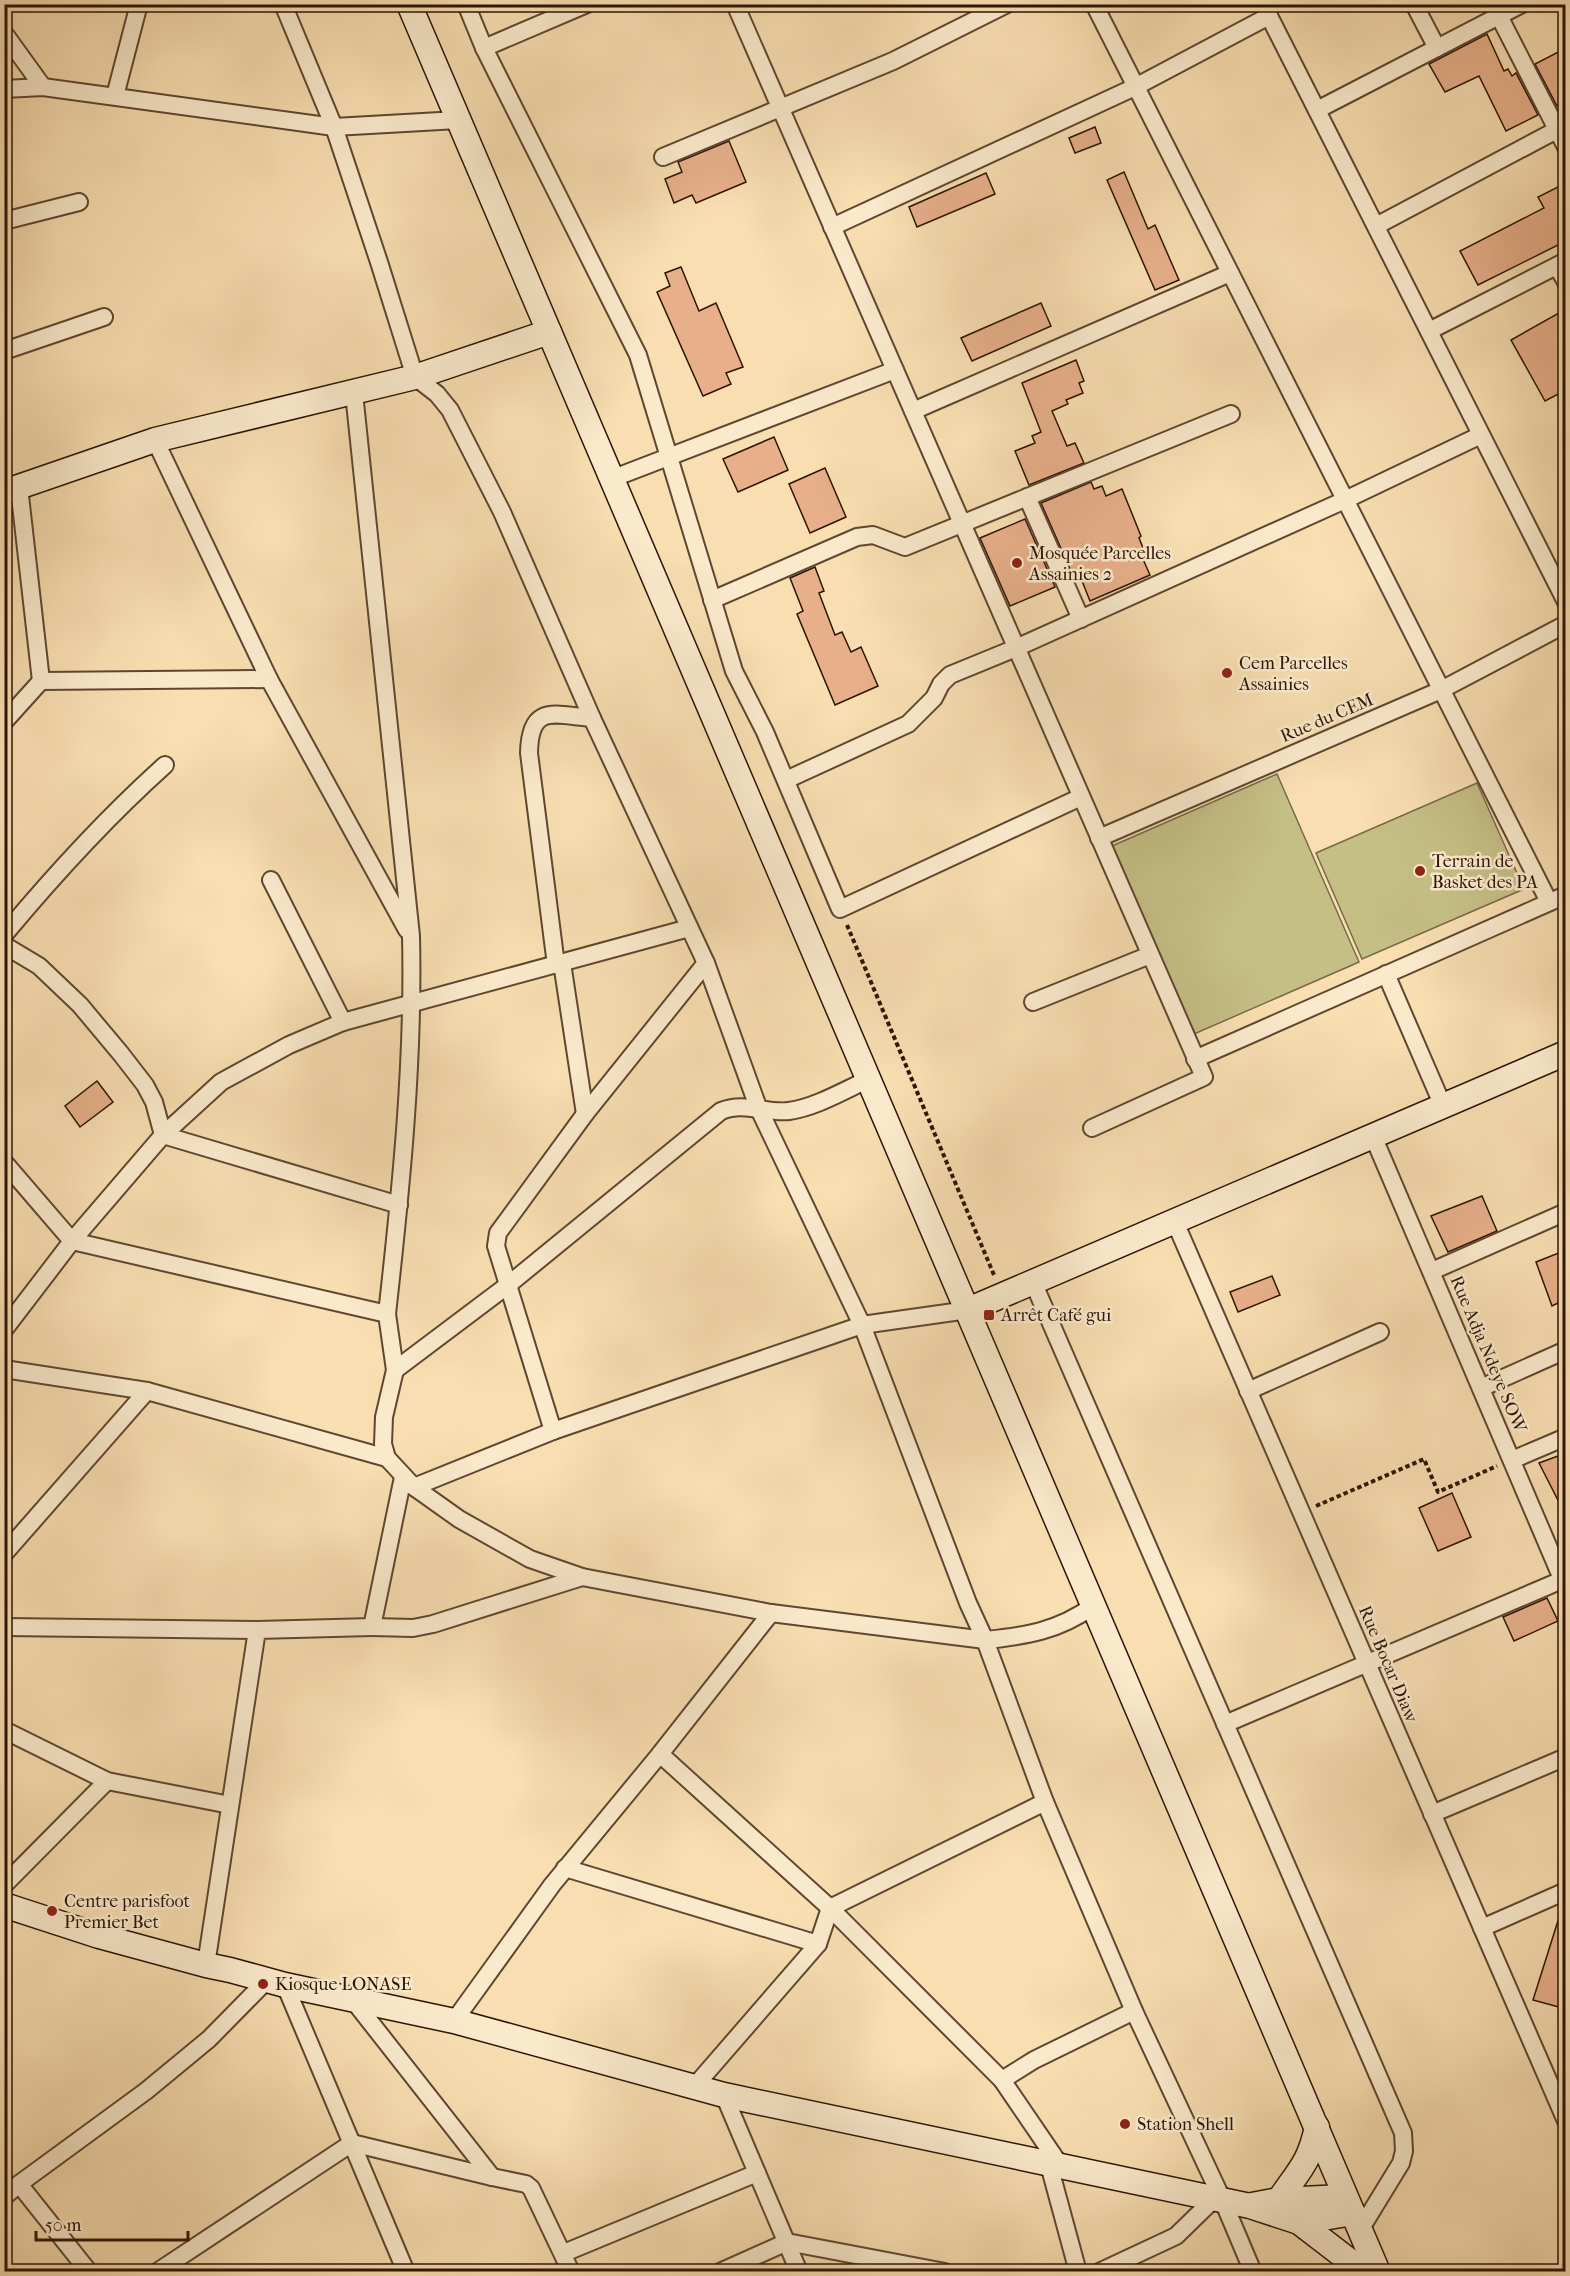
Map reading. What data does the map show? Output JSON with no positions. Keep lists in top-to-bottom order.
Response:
{
  "streets": {
    "street": ["Rue du CEM", "Rue Adja Ndeye SOW", "Rue Bocar Diaw"]
  },
  "places": {
    "other": [
      "Mosquée Parcelles Assainies 2",
      "Cem Parcelles Assainies",
      "Terrain de Basket des PA",
      "Centre parisfoot Premier Bet",
      "Kiosque LONASE",
      "Station Shell"
    ],
    "transit": ["Arrêt Café gui"]
  },
  "scale_bar": "50 m"
}
